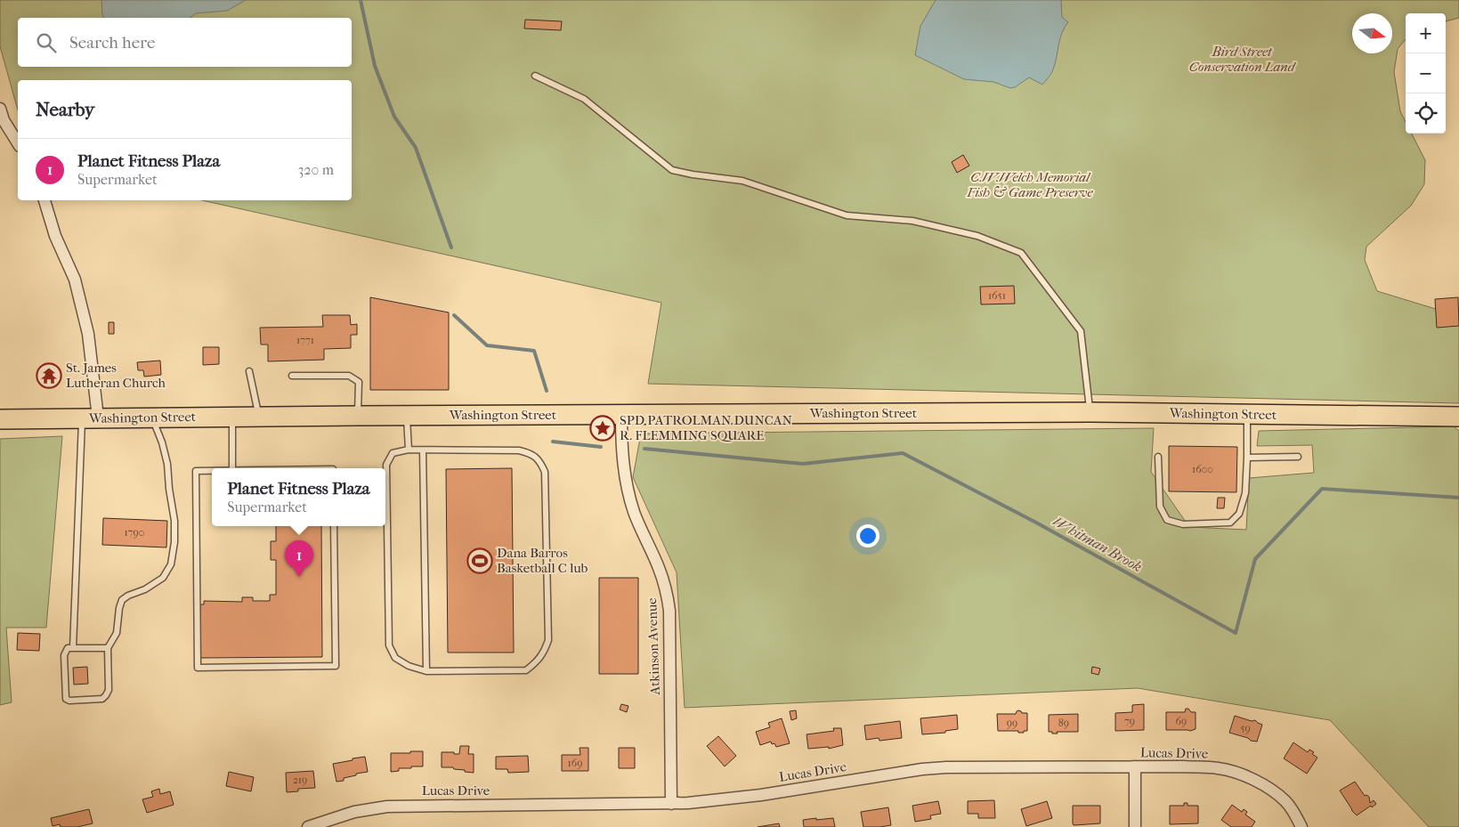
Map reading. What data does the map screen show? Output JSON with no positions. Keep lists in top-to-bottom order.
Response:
{
  "streets": {
    "main road": ["Washington Street"],
    "street": ["Atkinson Avenue", "Lucas Drive"]
  },
  "crossings": [
    ["Washington Street", "Atkinson Avenue"],
    ["Atkinson Avenue", "Lucas Drive"]
  ],
  "water": ["Whitman Brook"],
  "parks": ["Bird Street Conservation Land", "C.W.Welch Memorial Fish & Game Preserve"],
  "places": {
    "temple": ["St. James Lutheran Church"],
    "place": ["SPD PATROLMAN DUNCAN R. FLEMMING SQUARE"],
    "sports": ["Dana Barros Basketball C lub"]
  },
  "house_numbers": [
    "1651",
    "1771",
    "1600",
    "1790",
    "79",
    "69",
    "99",
    "89",
    "59",
    "169",
    "219"
  ],
  "north": "right",
  "page": {
    "map_buttons": ["+", "−"],
    "search": "Search here",
    "heading": "Nearby",
    "list": [
      {
        "mark": "1",
        "name": "Planet Fitness Plaza",
        "note": "Supermarket",
        "value": "320 m"
      }
    ],
    "popup": ["Planet Fitness Plaza", "Supermarket"],
    "pins": "1"
  }
}
